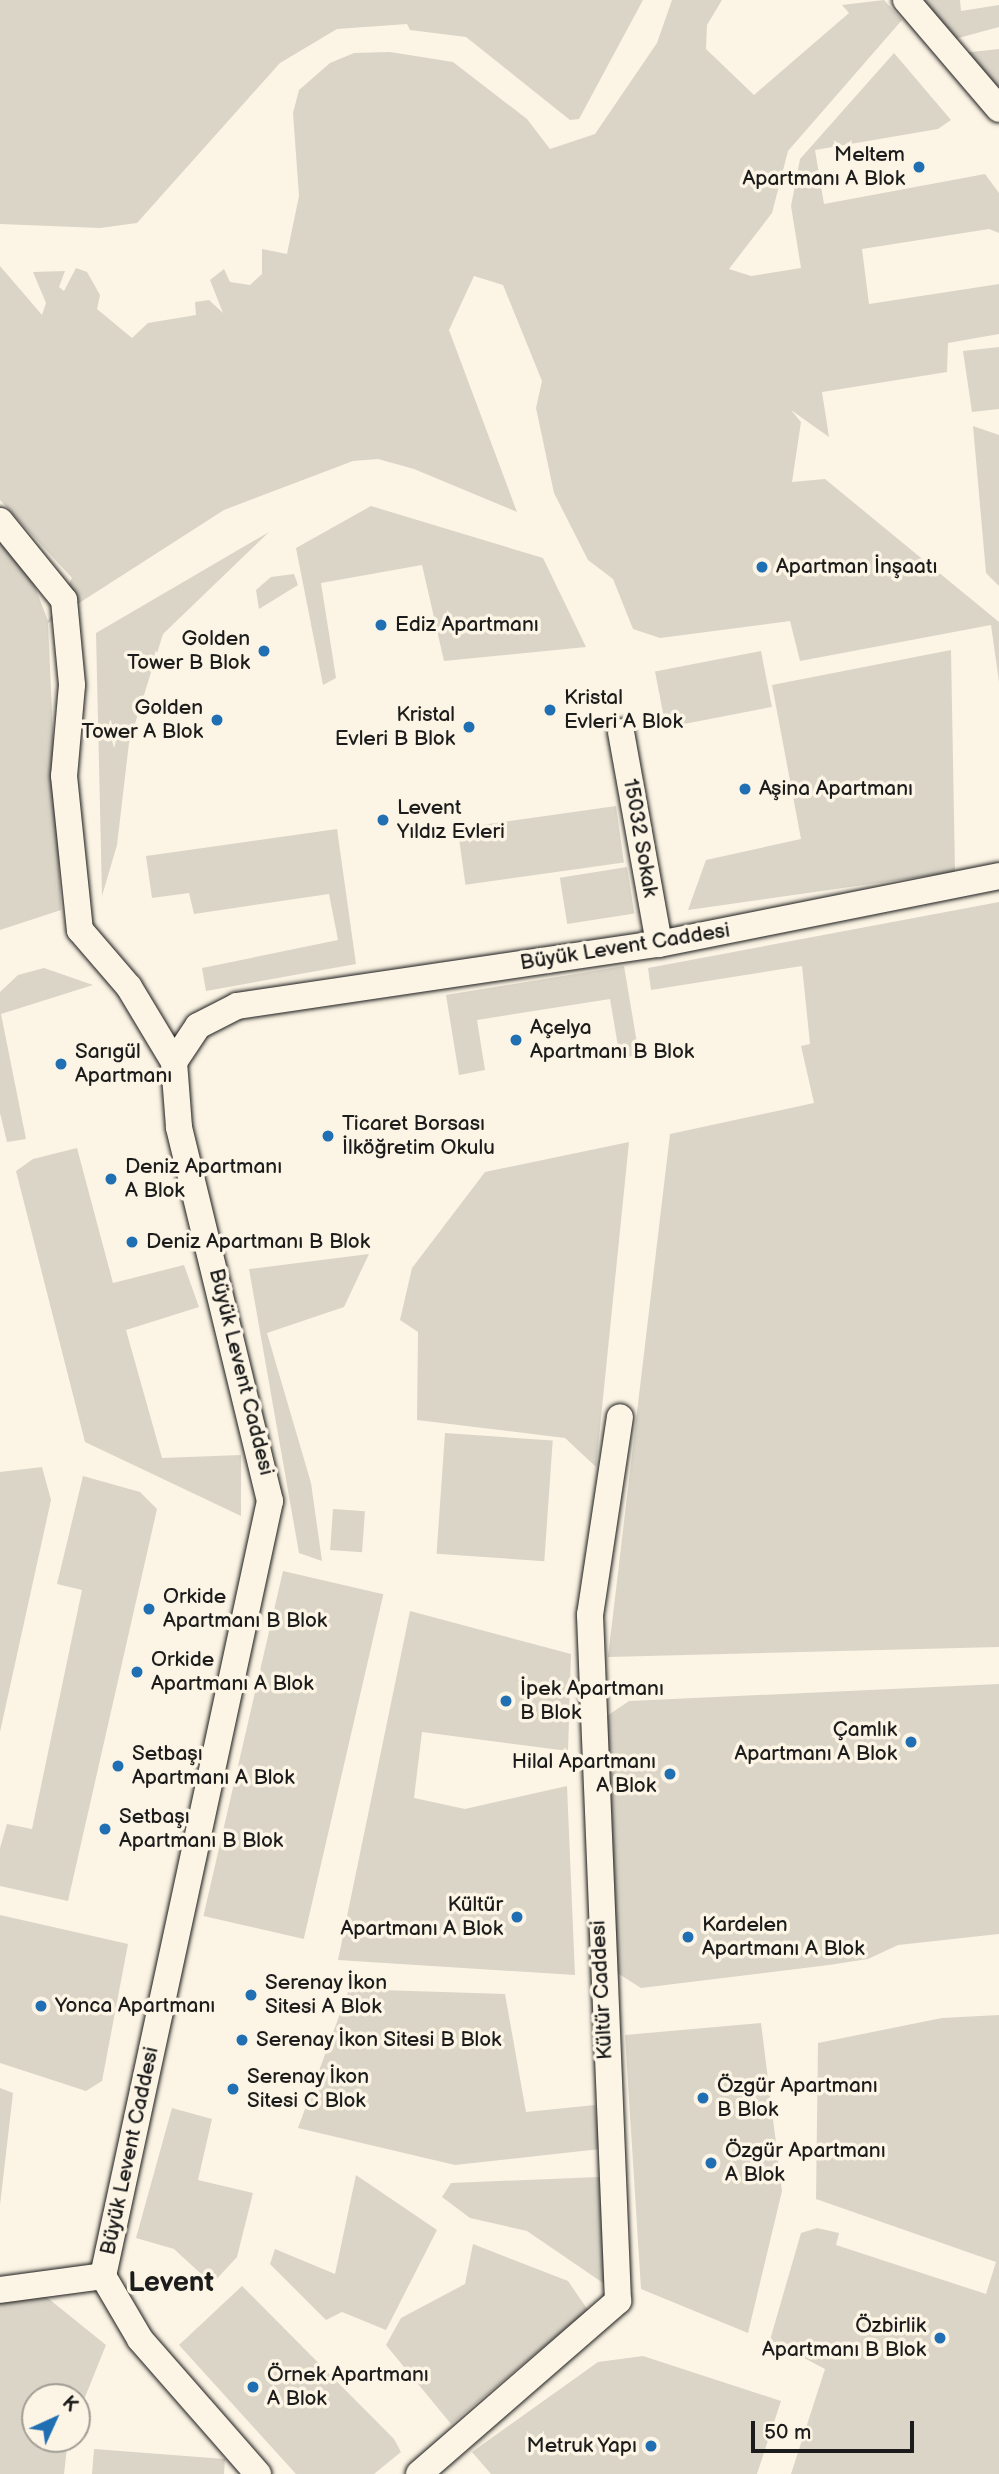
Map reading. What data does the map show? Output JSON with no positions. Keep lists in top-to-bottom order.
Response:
{
  "streets": {
    "street": ["15032 Sokak", "Büyük Levent Caddesi", "Kültür Caddesi"]
  },
  "crossings": [
    ["15032 Sokak", "Büyük Levent Caddesi"]
  ],
  "districts": ["Levent"],
  "places": [
    "Meltem Apartmanı A Blok",
    "Apartman İnşaatı",
    "Ediz Apartmanı",
    "Golden Tower B Blok",
    "Kristal Evleri A Blok",
    "Golden Tower A Blok",
    "Kristal Evleri B Blok",
    "Aşina Apartmanı",
    "Levent Yıldız Evleri",
    "Açelya Apartmanı B Blok",
    "Sarıgül Apartmanı",
    "Ticaret Borsası İlköğretim Okulu",
    "Deniz Apartmanı A Blok",
    "Deniz Apartmanı B Blok",
    "Orkide Apartmanı B Blok",
    "Orkide Apartmanı A Blok",
    "İpek Apartmanı B Blok",
    "Çamlık Apartmanı A Blok",
    "Setbaşı Apartmanı A Blok",
    "Hilal Apartmanı A Blok",
    "Setbaşı Apartmanı B Blok",
    "Kültür Apartmanı A Blok",
    "Kardelen Apartmanı A Blok",
    "Serenay İkon Sitesi A Blok",
    "Yonca Apartmanı",
    "Serenay İkon Sitesi B Blok",
    "Serenay İkon Sitesi C Blok",
    "Özgür Apartmanı B Blok",
    "Özgür Apartmanı A Blok",
    "Özbirlik Apartmanı B Blok",
    "Örnek Apartmanı A Blok",
    "Metruk Yapı"
  ],
  "scale_bar": "50 m",
  "north": "top right"
}
